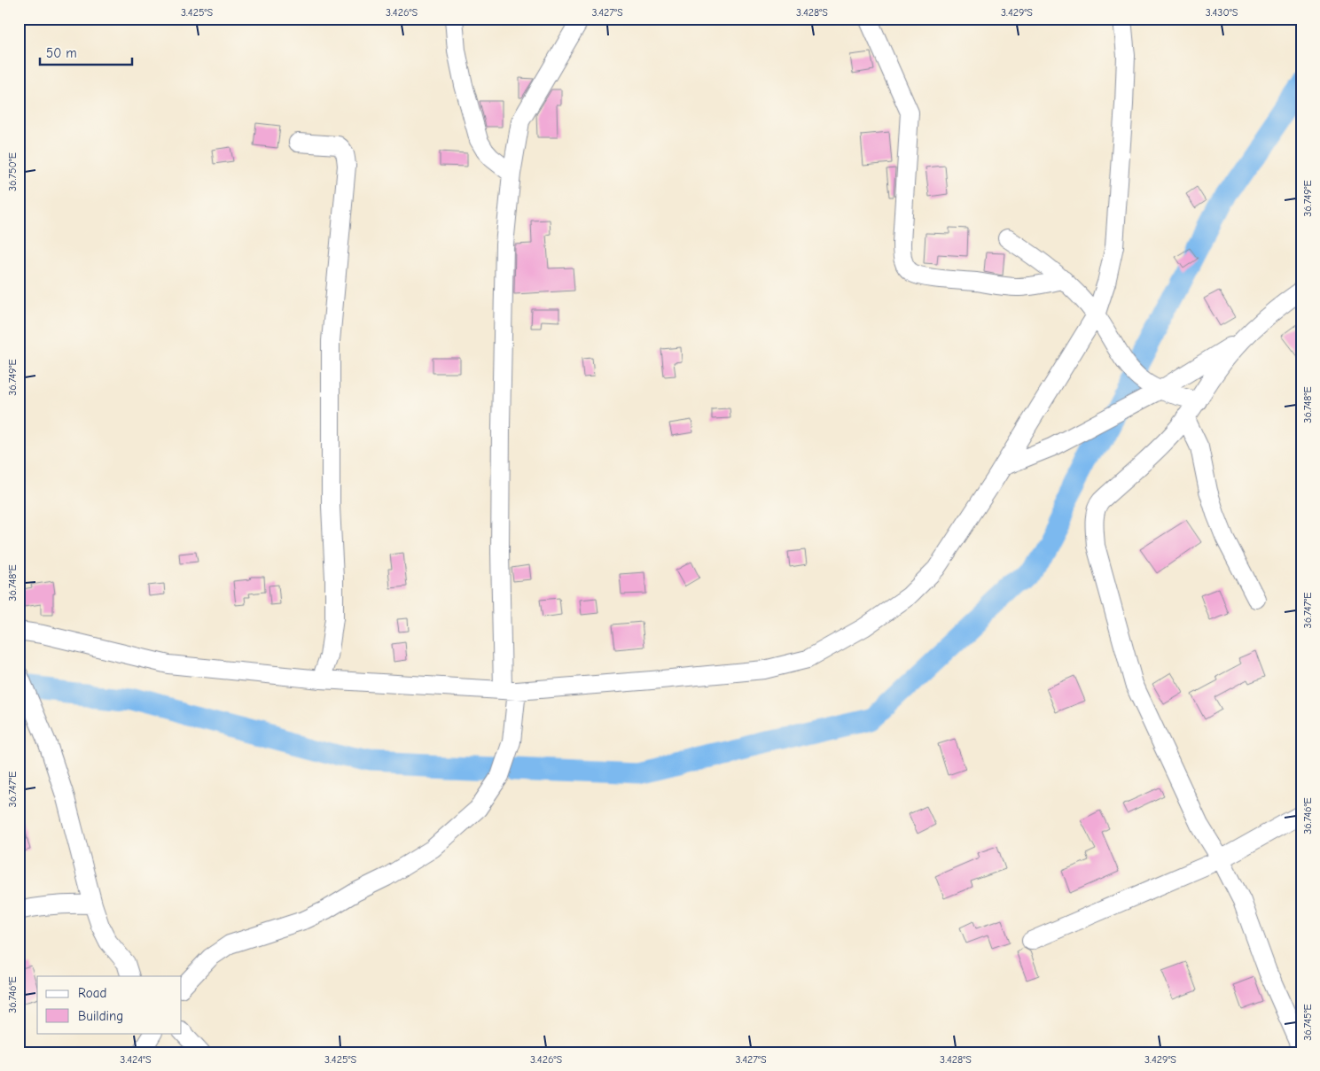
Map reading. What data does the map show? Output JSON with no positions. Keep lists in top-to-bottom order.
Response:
{
  "legend": ["Road", "Building"],
  "scale_bar": "50 m",
  "coordinates": [
    "3.425°S",
    "3.426°S",
    "3.427°S",
    "3.428°S",
    "3.429°S",
    "3.430°S",
    "36.750°E",
    "36.749°E",
    "36.748°E",
    "36.747°E",
    "36.746°E",
    "36.745°E",
    "3.424°S"
  ]
}
